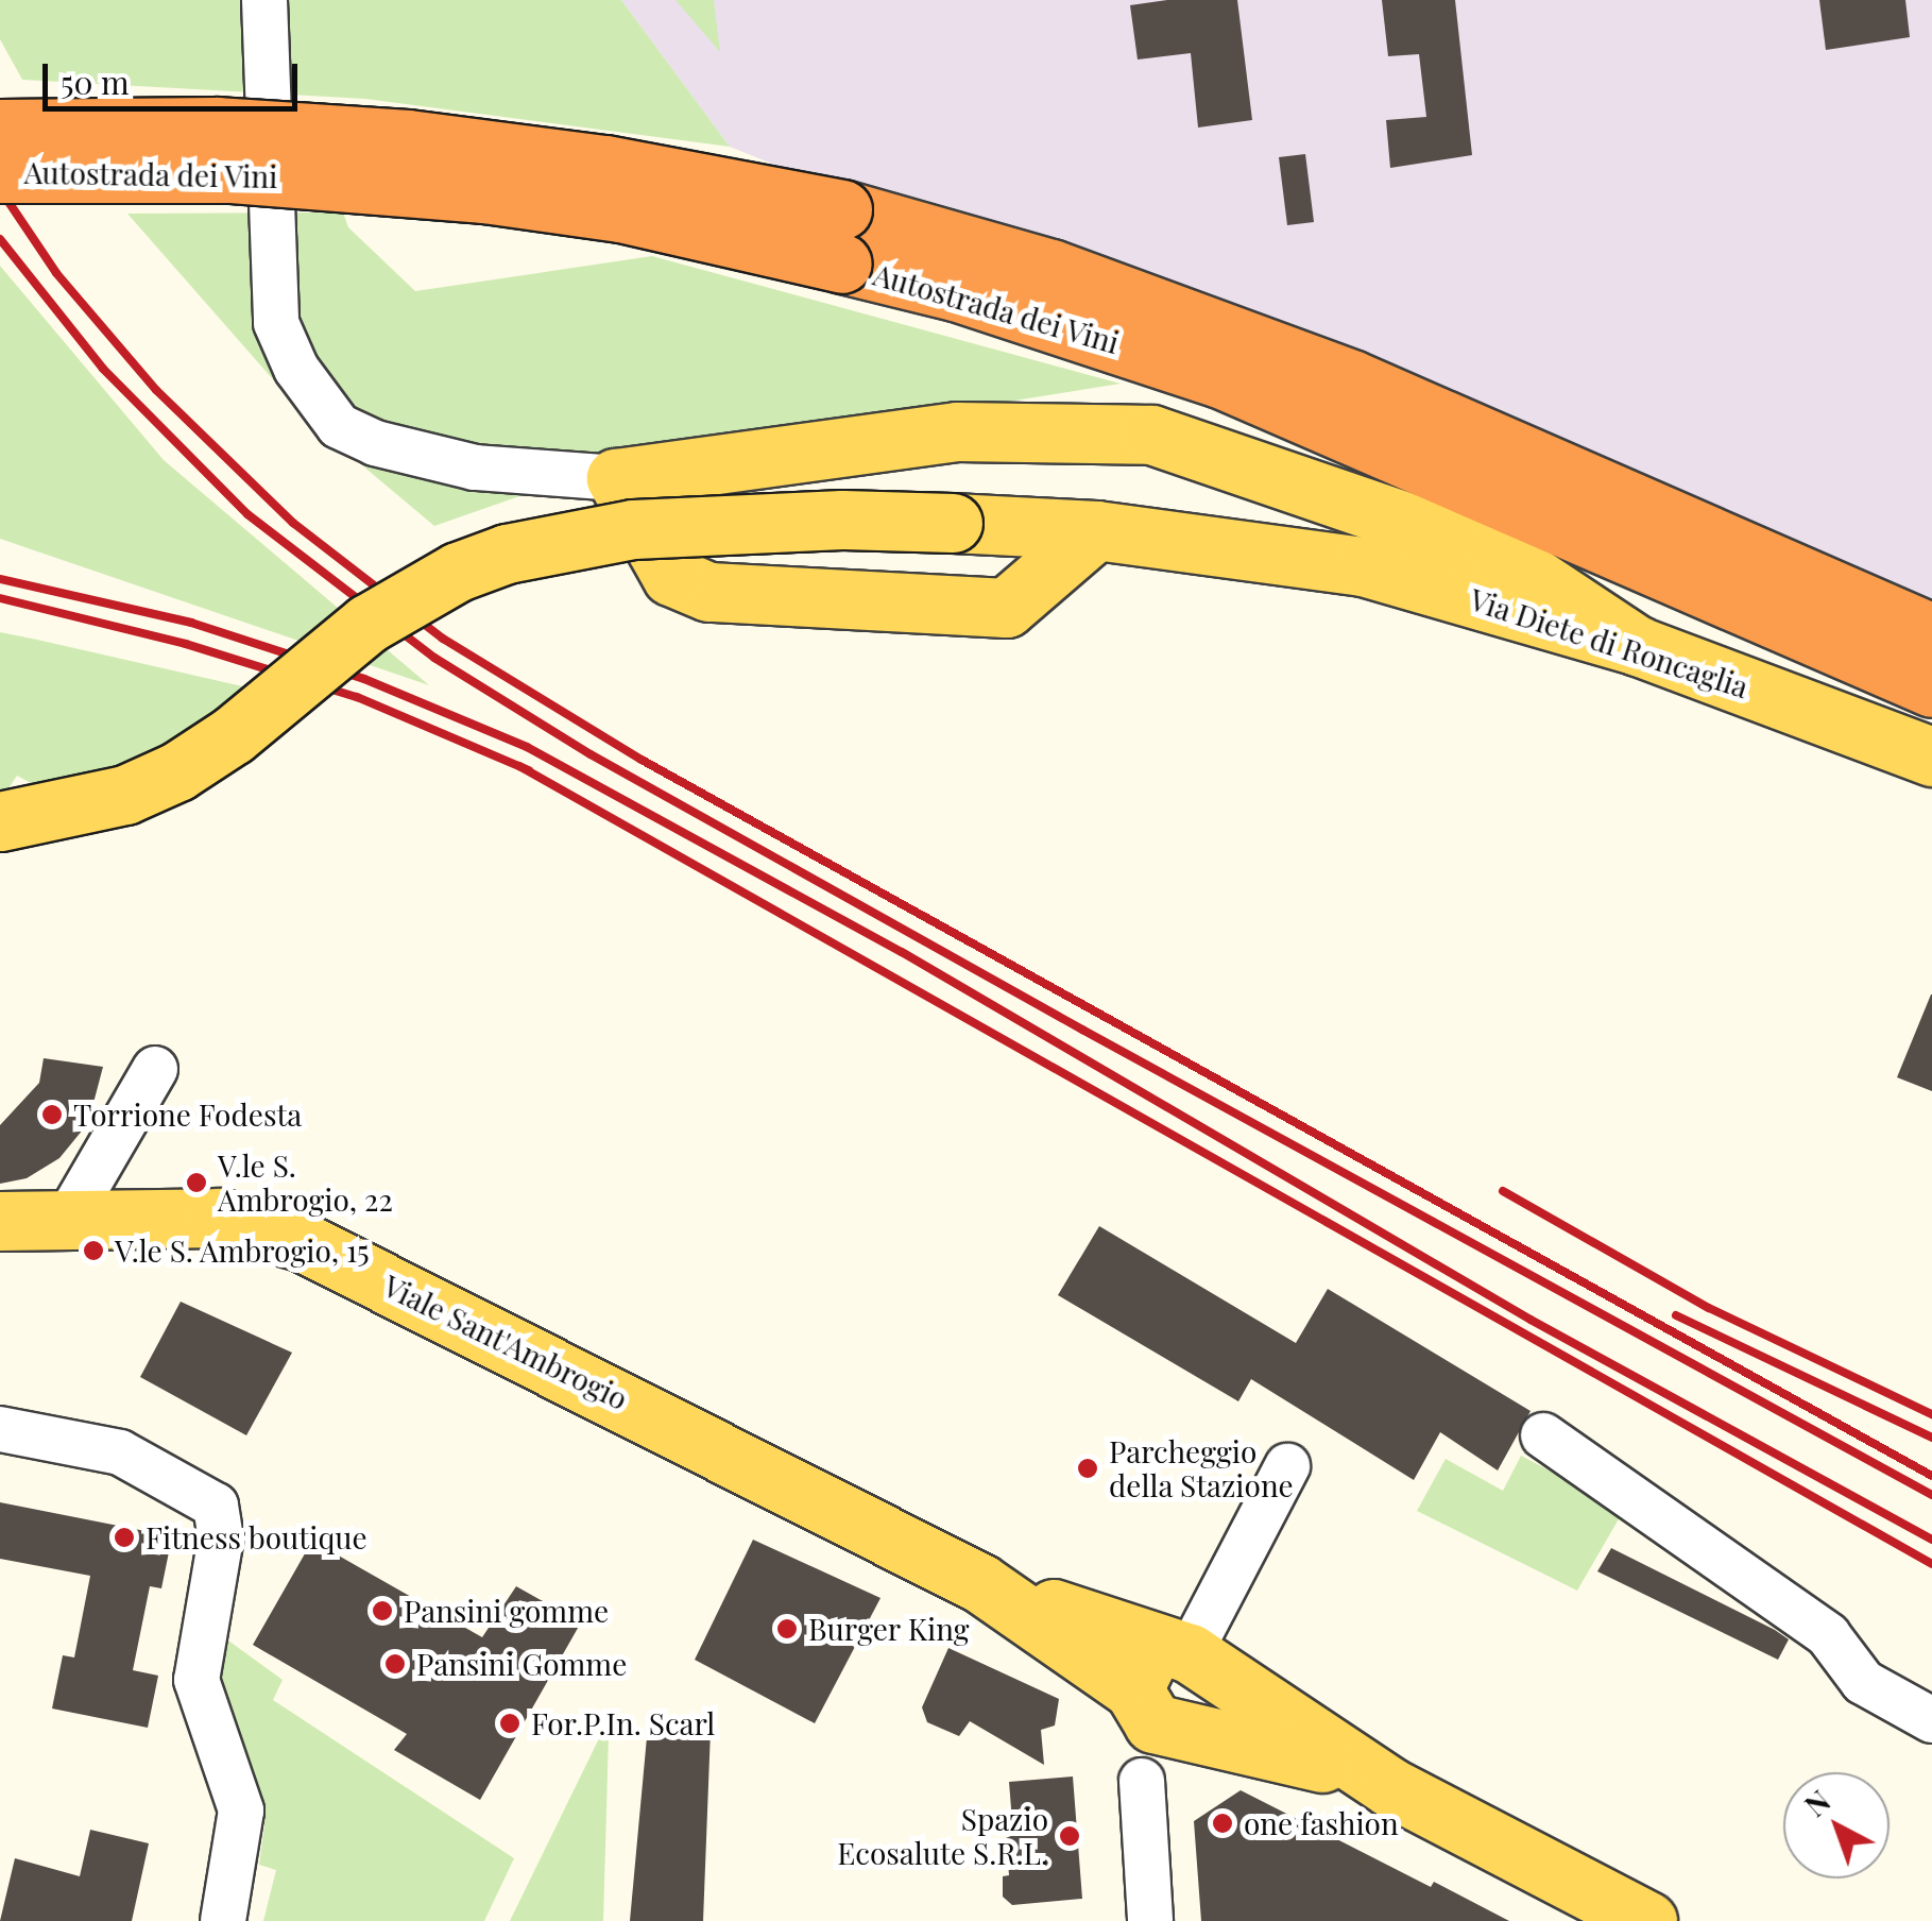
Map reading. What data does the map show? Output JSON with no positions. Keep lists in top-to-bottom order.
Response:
{
  "streets": {
    "highway": ["Autostrada dei Vini"],
    "main road": ["Via Diete di Roncaglia", "Viale Sant'Ambrogio"]
  },
  "places": [
    "Torrione Fodesta",
    "V.le S. Ambrogio, 22",
    "V.le S. Ambrogio, 15",
    "Parcheggio della Stazione",
    "Fitness boutique",
    "Pansini gomme",
    "Burger King",
    "Pansini Gomme",
    "For.P.In. Scarl",
    "one fashion",
    "Spazio Ecosalute S.R.L."
  ],
  "scale_bar": "50 m",
  "north": "top left"
}
